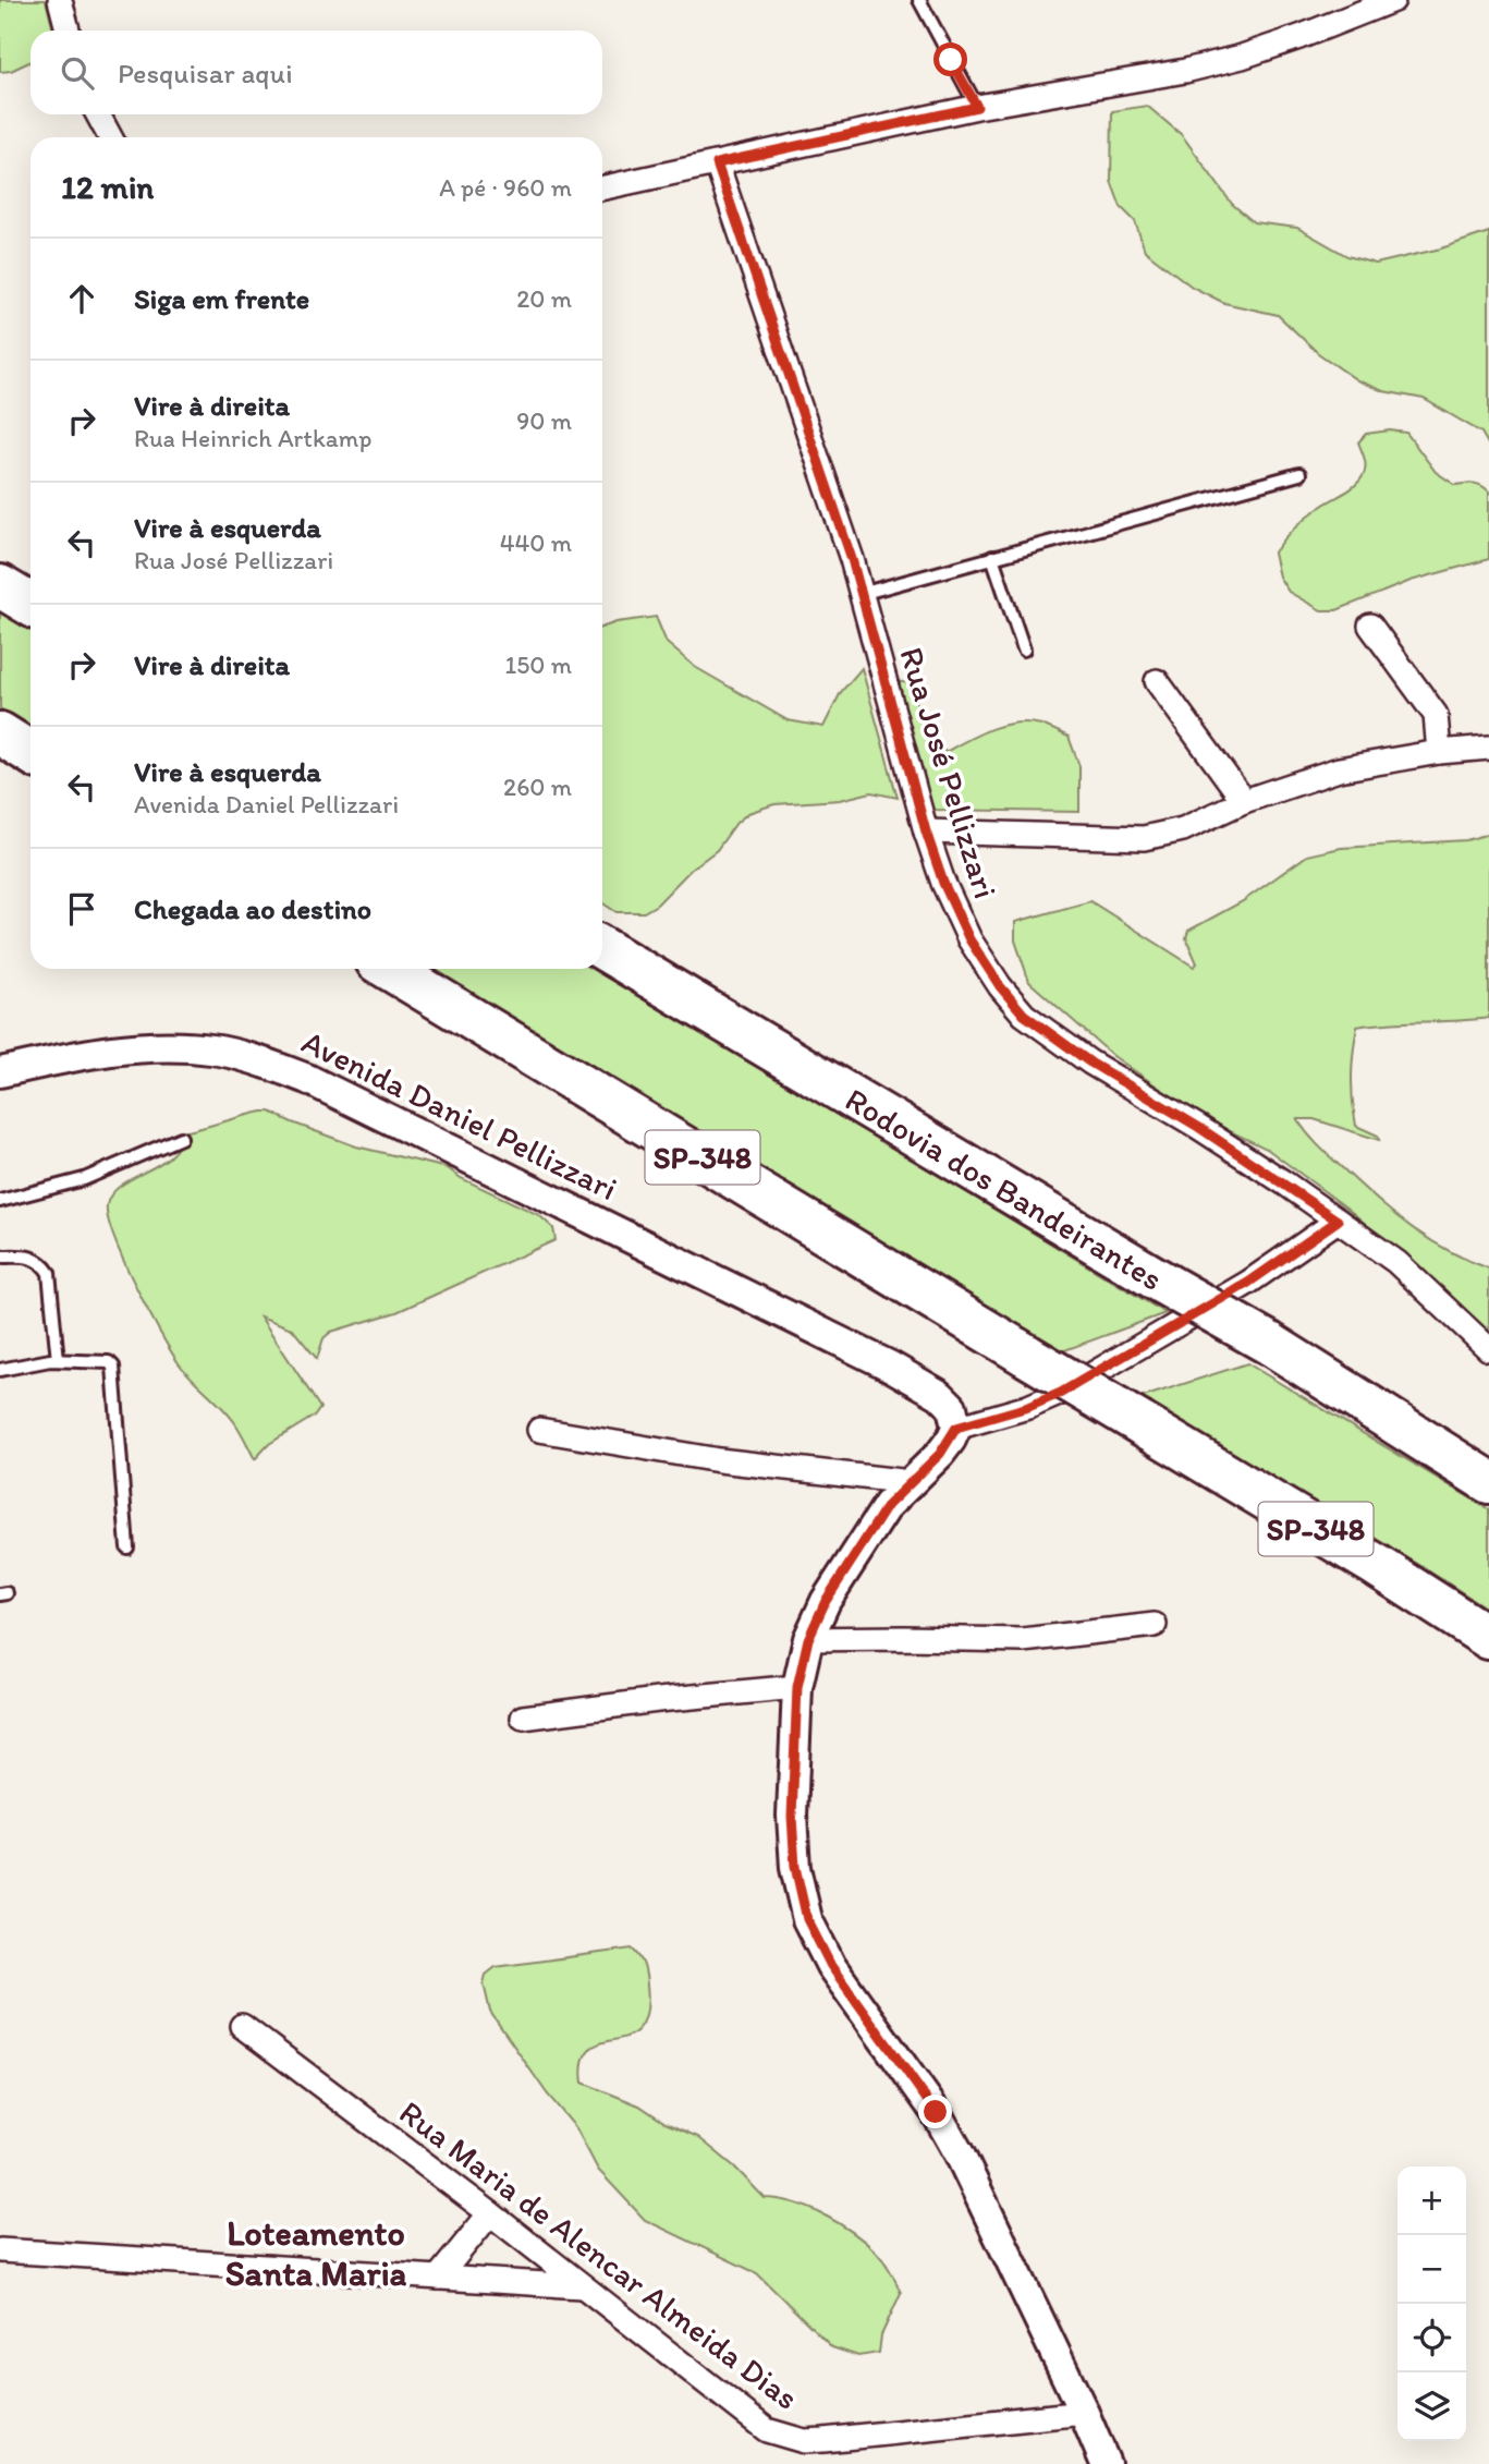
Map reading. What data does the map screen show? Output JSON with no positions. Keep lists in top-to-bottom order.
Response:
{
  "streets": {
    "highway": ["SP-348", "Rodovia dos Bandeirantes"],
    "street": ["Rua José Pellizzari", "Avenida Daniel Pellizzari", "Rua Maria de Alencar Almeida Dias"]
  },
  "districts": ["Loteamento Santa Maria"],
  "page": {
    "search": "Pesquisar aqui",
    "heading": ["12 min", "A pé · 960 m"],
    "list": [
      ["Siga em frente", "20 m"],
      ["Vire à direita", "Rua Heinrich Artkamp", "90 m"],
      ["Vire à esquerda", "Rua José Pellizzari", "440 m"],
      ["Vire à direita", "150 m"],
      ["Vire à esquerda", "Avenida Daniel Pellizzari", "260 m"],
      "Chegada ao destino"
    ],
    "map_buttons": ["+", "−"]
  }
}
